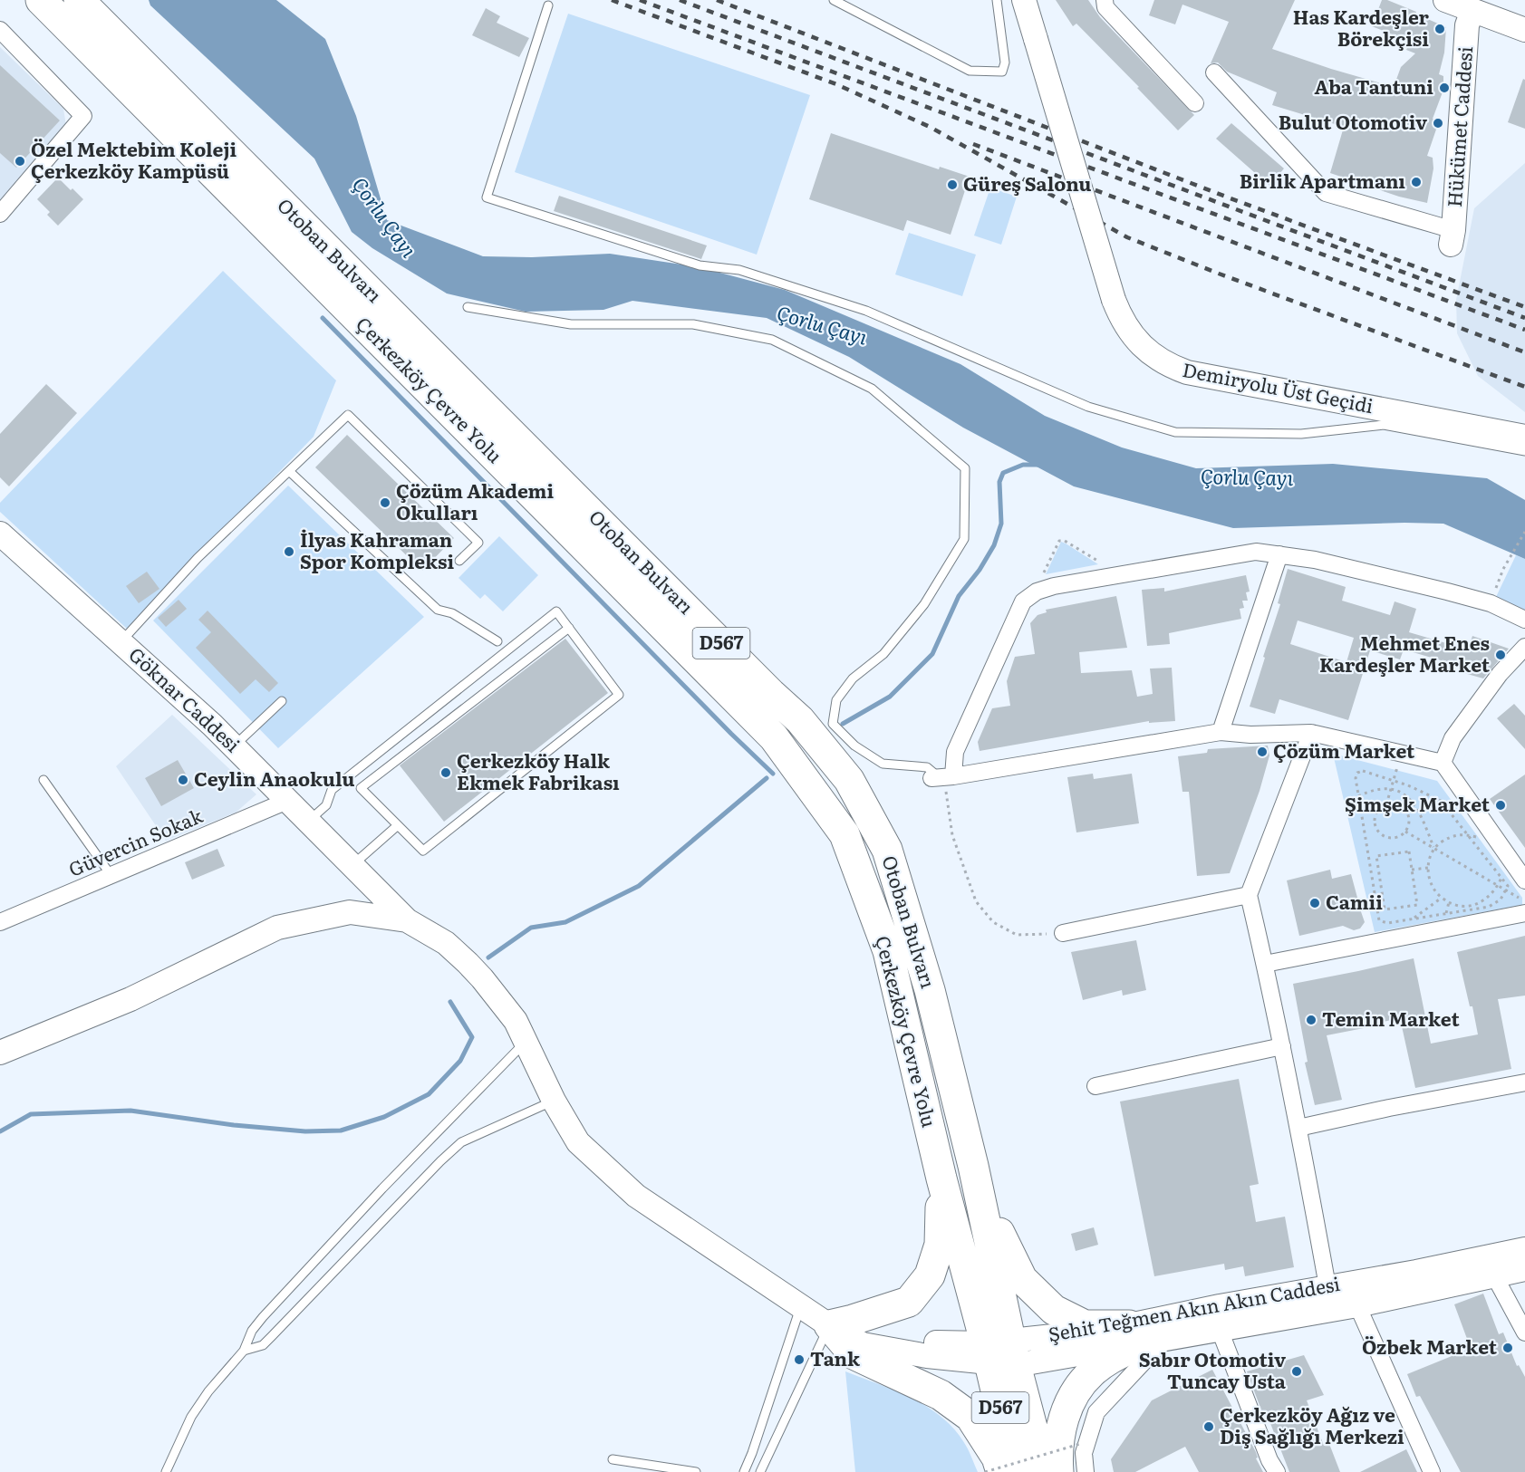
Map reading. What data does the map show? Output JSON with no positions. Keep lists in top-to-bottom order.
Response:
{
  "streets": {
    "highway": ["Otoban Bulvarı", "Çerkezköy Çevre Yolu", "D567"],
    "main road": [
      "Hükümet Caddesi",
      "Demiryolu Üst Geçidi",
      "Göknar Caddesi",
      "Şehit Teğmen Akın Akın Caddesi"
    ],
    "street": ["Güvercin Sokak"]
  },
  "crossings": [
    ["Otoban Bulvarı", "Çerkezköy Çevre Yolu"],
    ["Otoban Bulvarı", "Şehit Teğmen Akın Akın Caddesi"],
    ["Çerkezköy Çevre Yolu", "Şehit Teğmen Akın Akın Caddesi"],
    ["Göknar Caddesi", "Güvercin Sokak"]
  ],
  "water": ["Çorlu Çayı"],
  "places": [
    "Has Kardeşler Börekçisi",
    "Aba Tantuni",
    "Bulut Otomotiv",
    "Özel Mektebim Koleji Çerkezköy Kampüsü",
    "Birlik Apartmanı",
    "Güreş Salonu",
    "Çözüm Akademi Okulları",
    "İlyas Kahraman Spor Kompleksi",
    "Mehmet Enes Kardeşler Market",
    "Çözüm Market",
    "Çerkezköy Halk Ekmek Fabrikası",
    "Ceylin Anaokulu",
    "Şimşek Market",
    "Camii",
    "Temin Market",
    "Özbek Market",
    "Tank",
    "Sabır Otomotiv Tuncay Usta",
    "Çerkezköy Ağız ve Diş Sağlığı Merkezi"
  ]
}
